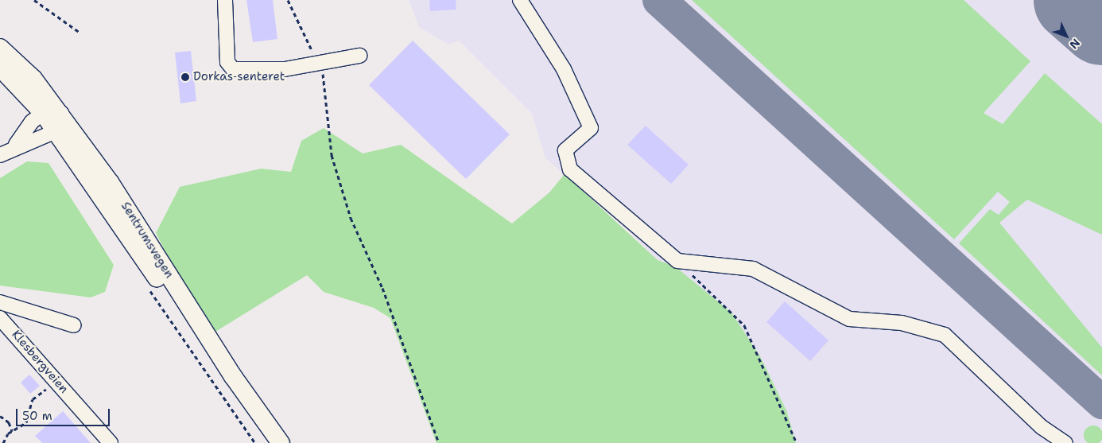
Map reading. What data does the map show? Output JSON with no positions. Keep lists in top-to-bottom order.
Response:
{
  "streets": {
    "main road": ["Sentrumsvegen"],
    "street": ["Klesbergveien"]
  },
  "places": ["Dorkas senteret"],
  "scale_bar": "50 m",
  "north": "bottom right"
}
